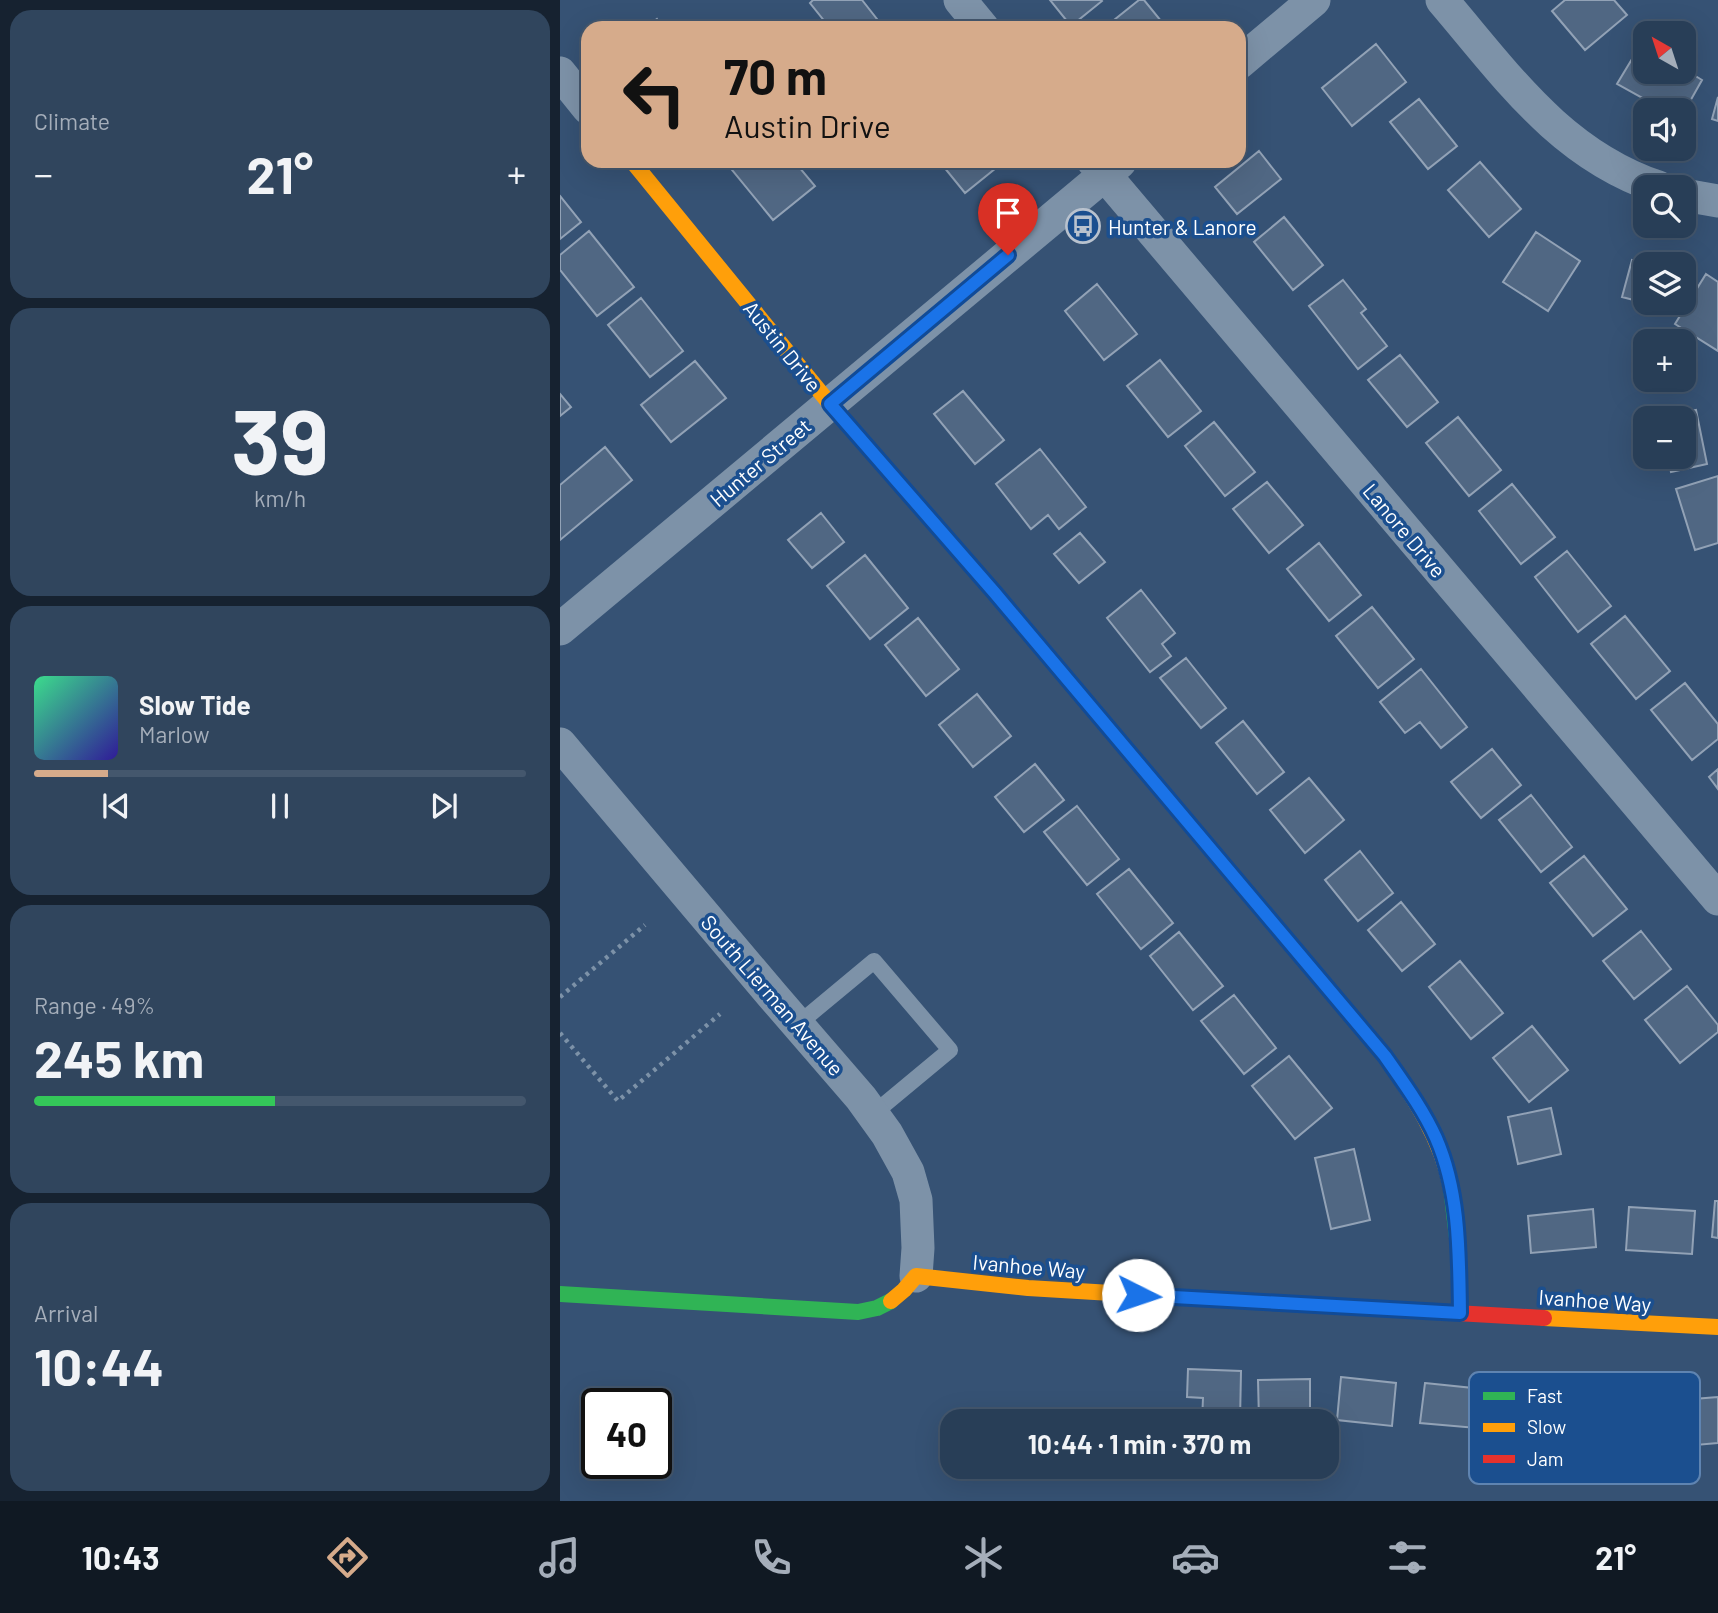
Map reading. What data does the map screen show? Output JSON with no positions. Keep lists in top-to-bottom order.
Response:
{
  "streets": {
    "street": [
      "Austin Drive",
      "Hunter Street",
      "Lanore Drive",
      "South Lierman Avenue",
      "Ivanhoe Way"
    ]
  },
  "crossings": [
    ["Austin Drive", "Hunter Street"],
    ["Austin Drive", "Ivanhoe Way"],
    ["South Lierman Avenue", "Ivanhoe Way"]
  ],
  "places": {
    "bus stop": ["Hunter & Lanore"]
  },
  "legend": ["Fast", "Slow", "Jam"],
  "north": "top left",
  "page": {
    "tile": [
      "Climate",
      ["39", "km/h"],
      ["Range · 49%", "245 km"],
      ["Arrival", "10:44"]
    ],
    "map_buttons": ["+", "−"],
    "turn": ["70 m", "Austin Drive"],
    "heat": ["−", "21°", "+"],
    "song": ["Slow Tide", "Marlow"],
    "limit": "40",
    "trip": "10:44 · 1 min · 370 m",
    "tabs": ["10:43", "21°"]
  }
}
